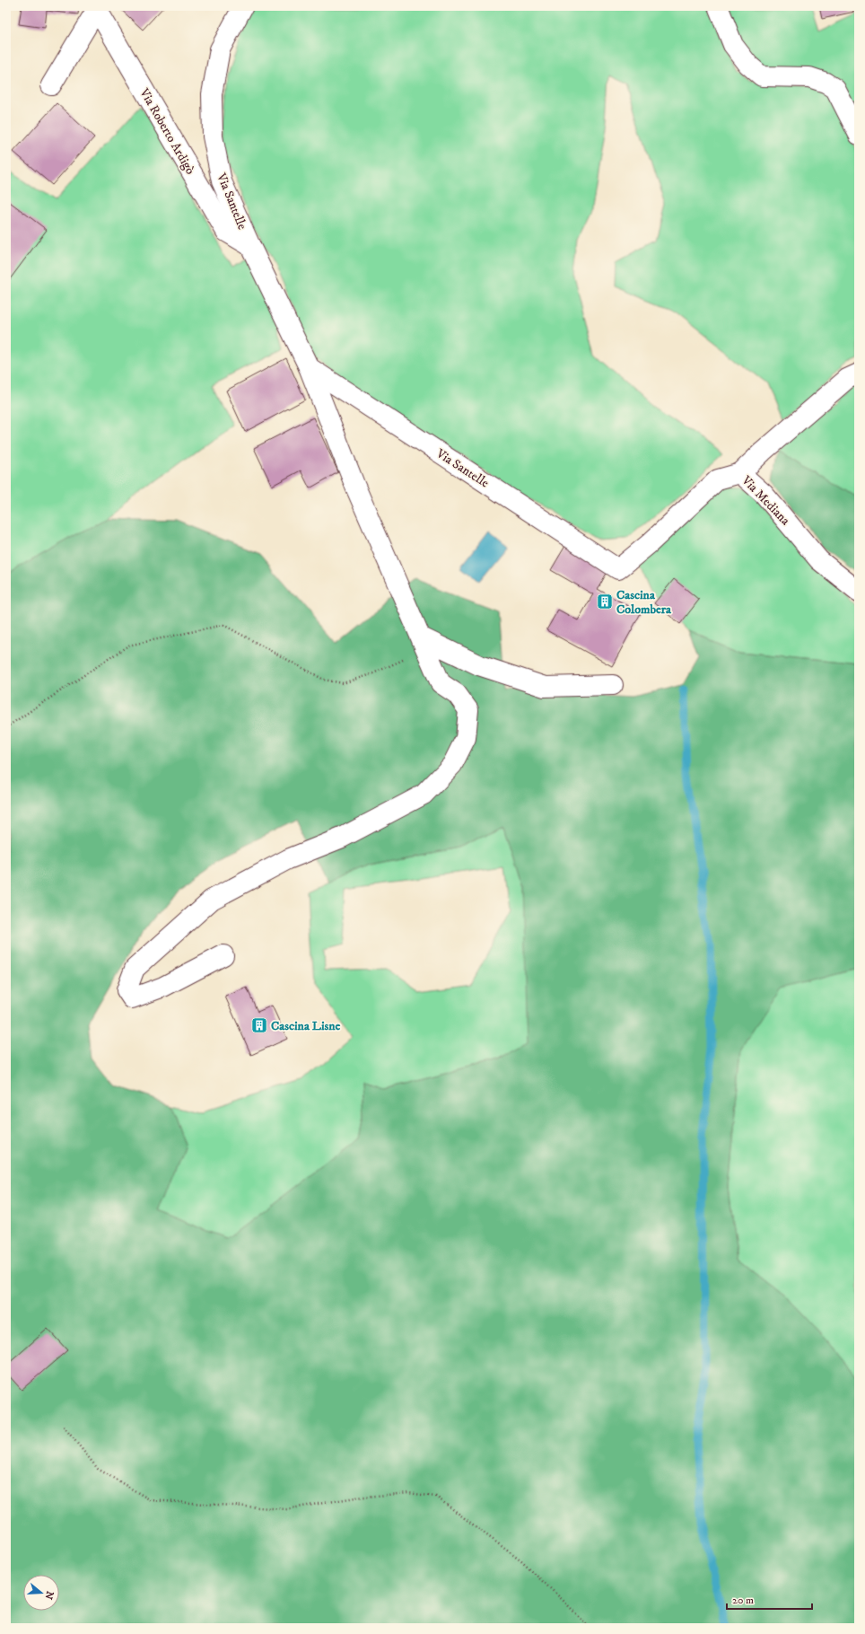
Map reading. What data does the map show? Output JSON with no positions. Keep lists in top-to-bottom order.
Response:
{
  "streets": {
    "street": ["Via Roberto Ardigò", "Via Santelle", "Via Mediana"]
  },
  "crossings": [
    ["Via Roberto Ardigò", "Via Santelle"],
    ["Via Santelle", "Via Mediana"]
  ],
  "places": {
    "building": ["Cascina Colombera", "Cascina Lisne"]
  },
  "scale_bar": "20 m",
  "north": "right"
}
